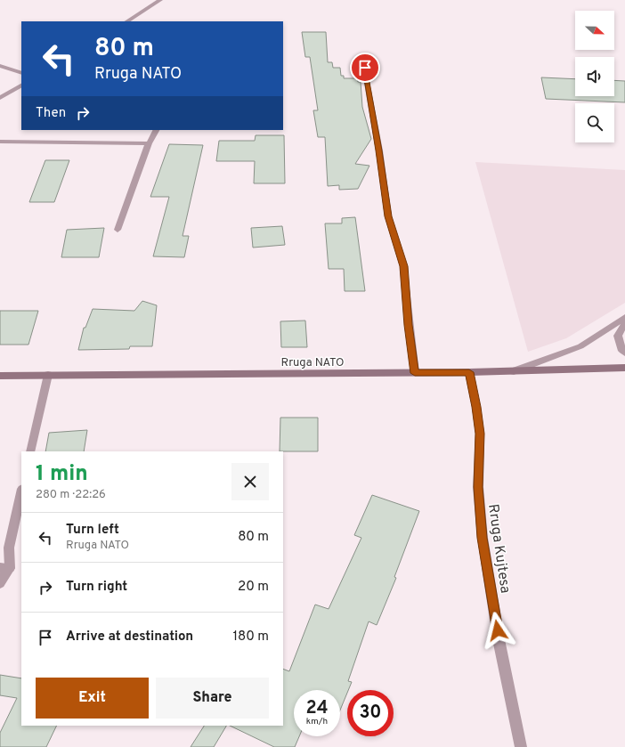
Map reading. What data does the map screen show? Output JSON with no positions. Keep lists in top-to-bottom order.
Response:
{
  "streets": {
    "main road": ["Rruga NATO"],
    "street": ["Rruga Kujtesa"]
  },
  "crossings": [
    ["Rruga NATO", "Rruga Kujtesa"]
  ],
  "north": "right",
  "page": {
    "turn": ["80 m", "Rruga NATO"],
    "then": "Then",
    "heading": ["1 min", "280 m · 22:26"],
    "list": [
      {
        "name": "Turn left",
        "note": "Rruga NATO",
        "value": "80 m"
      },
      {
        "name": "Turn right",
        "value": "20 m"
      },
      {
        "name": "Arrive at destination",
        "value": "180 m"
      }
    ],
    "buttons": ["Exit", "Share"],
    "speed": "24 km/h",
    "limit": "30"
  }
}
